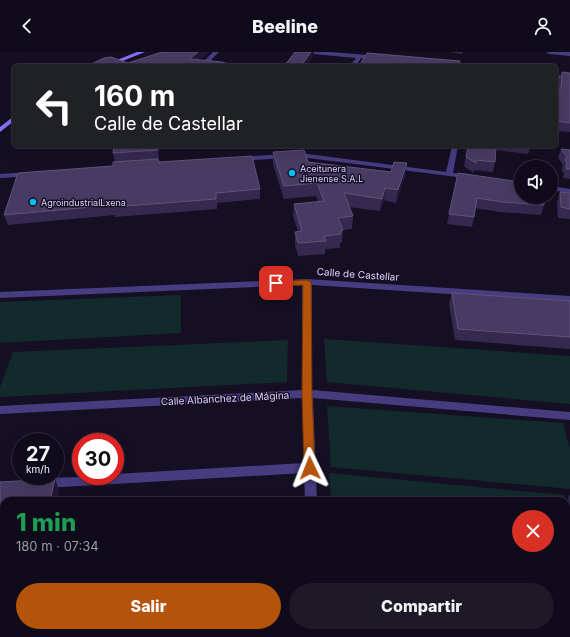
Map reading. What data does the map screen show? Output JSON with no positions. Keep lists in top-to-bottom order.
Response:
{
  "streets": {
    "street": ["Calle de Castellar", "Calle Albanchez de Mágina"]
  },
  "places": ["Aceitunera Jienense S.A.L", "AgroindustrialLxena"],
  "page": {
    "header": "Beeline",
    "turn": ["160 m", "Calle de Castellar"],
    "speed": "27 km/h",
    "limit": "30",
    "heading": ["1 min", "180 m · 07:34"],
    "buttons": ["Salir", "Compartir"]
  }
}
